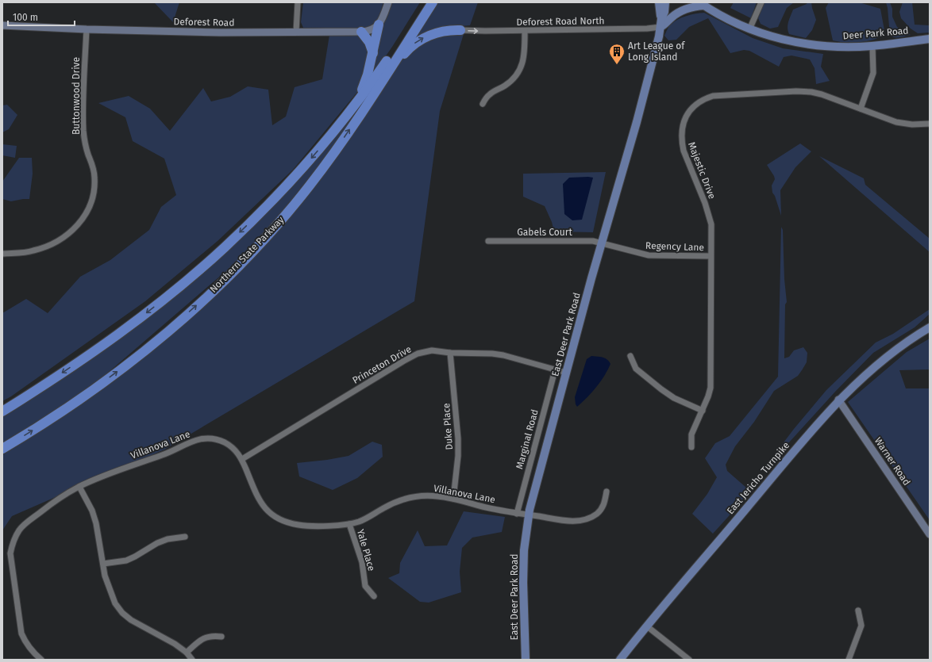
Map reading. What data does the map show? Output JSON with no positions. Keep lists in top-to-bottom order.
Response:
{
  "streets": {
    "highway": ["Northern State Parkway"],
    "main road": ["Deer Park Road", "East Deer Park Road", "East Jericho Turnpike"],
    "street": [
      "Deforest Road North",
      "Deforest Road",
      "Buttonwood Drive",
      "Majestic Drive",
      "Gabels Court",
      "Regency Lane",
      "Princeton Drive",
      "Duke Place",
      "Marginal Road",
      "Villanova Lane",
      "Warner Road",
      "Yale Place"
    ]
  },
  "crossings": [
    ["Deforest Road North", "East Deer Park Road"],
    ["Deforest Road", "Buttonwood Drive"],
    ["Majestic Drive", "Regency Lane"],
    ["Gabels Court", "Regency Lane"],
    ["Gabels Court", "East Deer Park Road"],
    ["Regency Lane", "East Deer Park Road"],
    ["East Deer Park Road", "Princeton Drive"],
    ["East Deer Park Road", "Villanova Lane"],
    ["Princeton Drive", "Duke Place"],
    ["Princeton Drive", "Marginal Road"],
    ["Princeton Drive", "Villanova Lane"],
    ["Duke Place", "Villanova Lane"],
    ["Marginal Road", "Villanova Lane"],
    ["Villanova Lane", "Yale Place"],
    ["Warner Road", "East Jericho Turnpike"]
  ],
  "places": {
    "building": ["Art League of Long Island"]
  },
  "scale_bar": "100 m"
}
